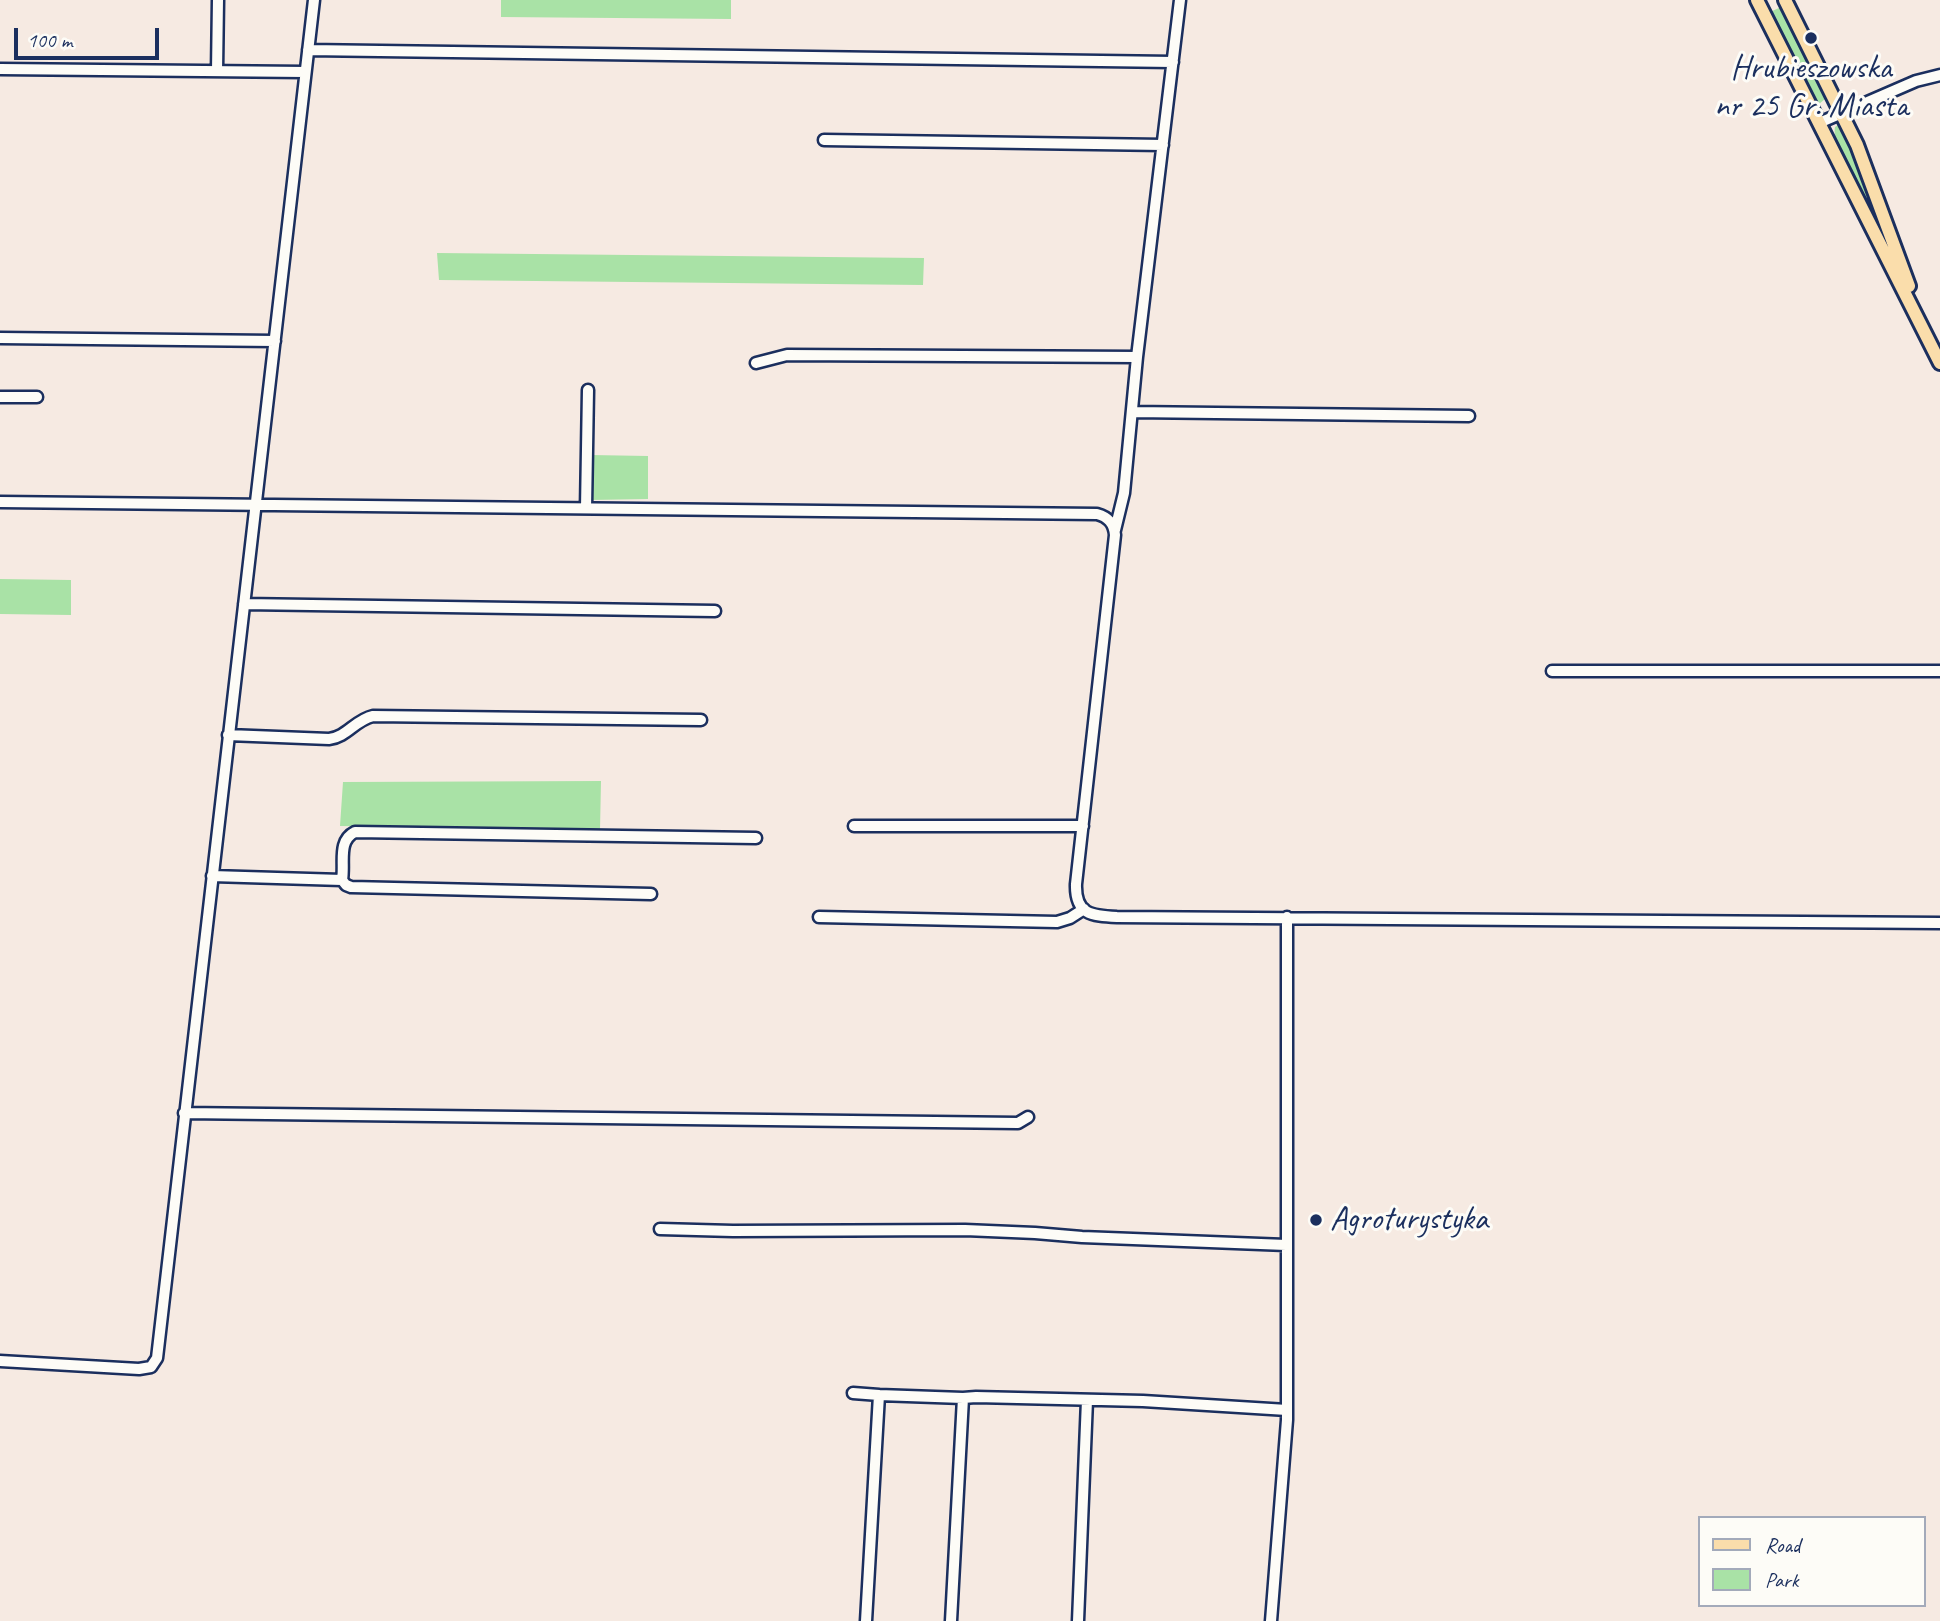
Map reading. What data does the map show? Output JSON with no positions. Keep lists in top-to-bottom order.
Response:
{
  "places": ["Hrubieszowska nr 25 Gr. Miasta", "Agroturystyka"],
  "legend": ["Road", "Park"],
  "scale_bar": "100 m"
}
